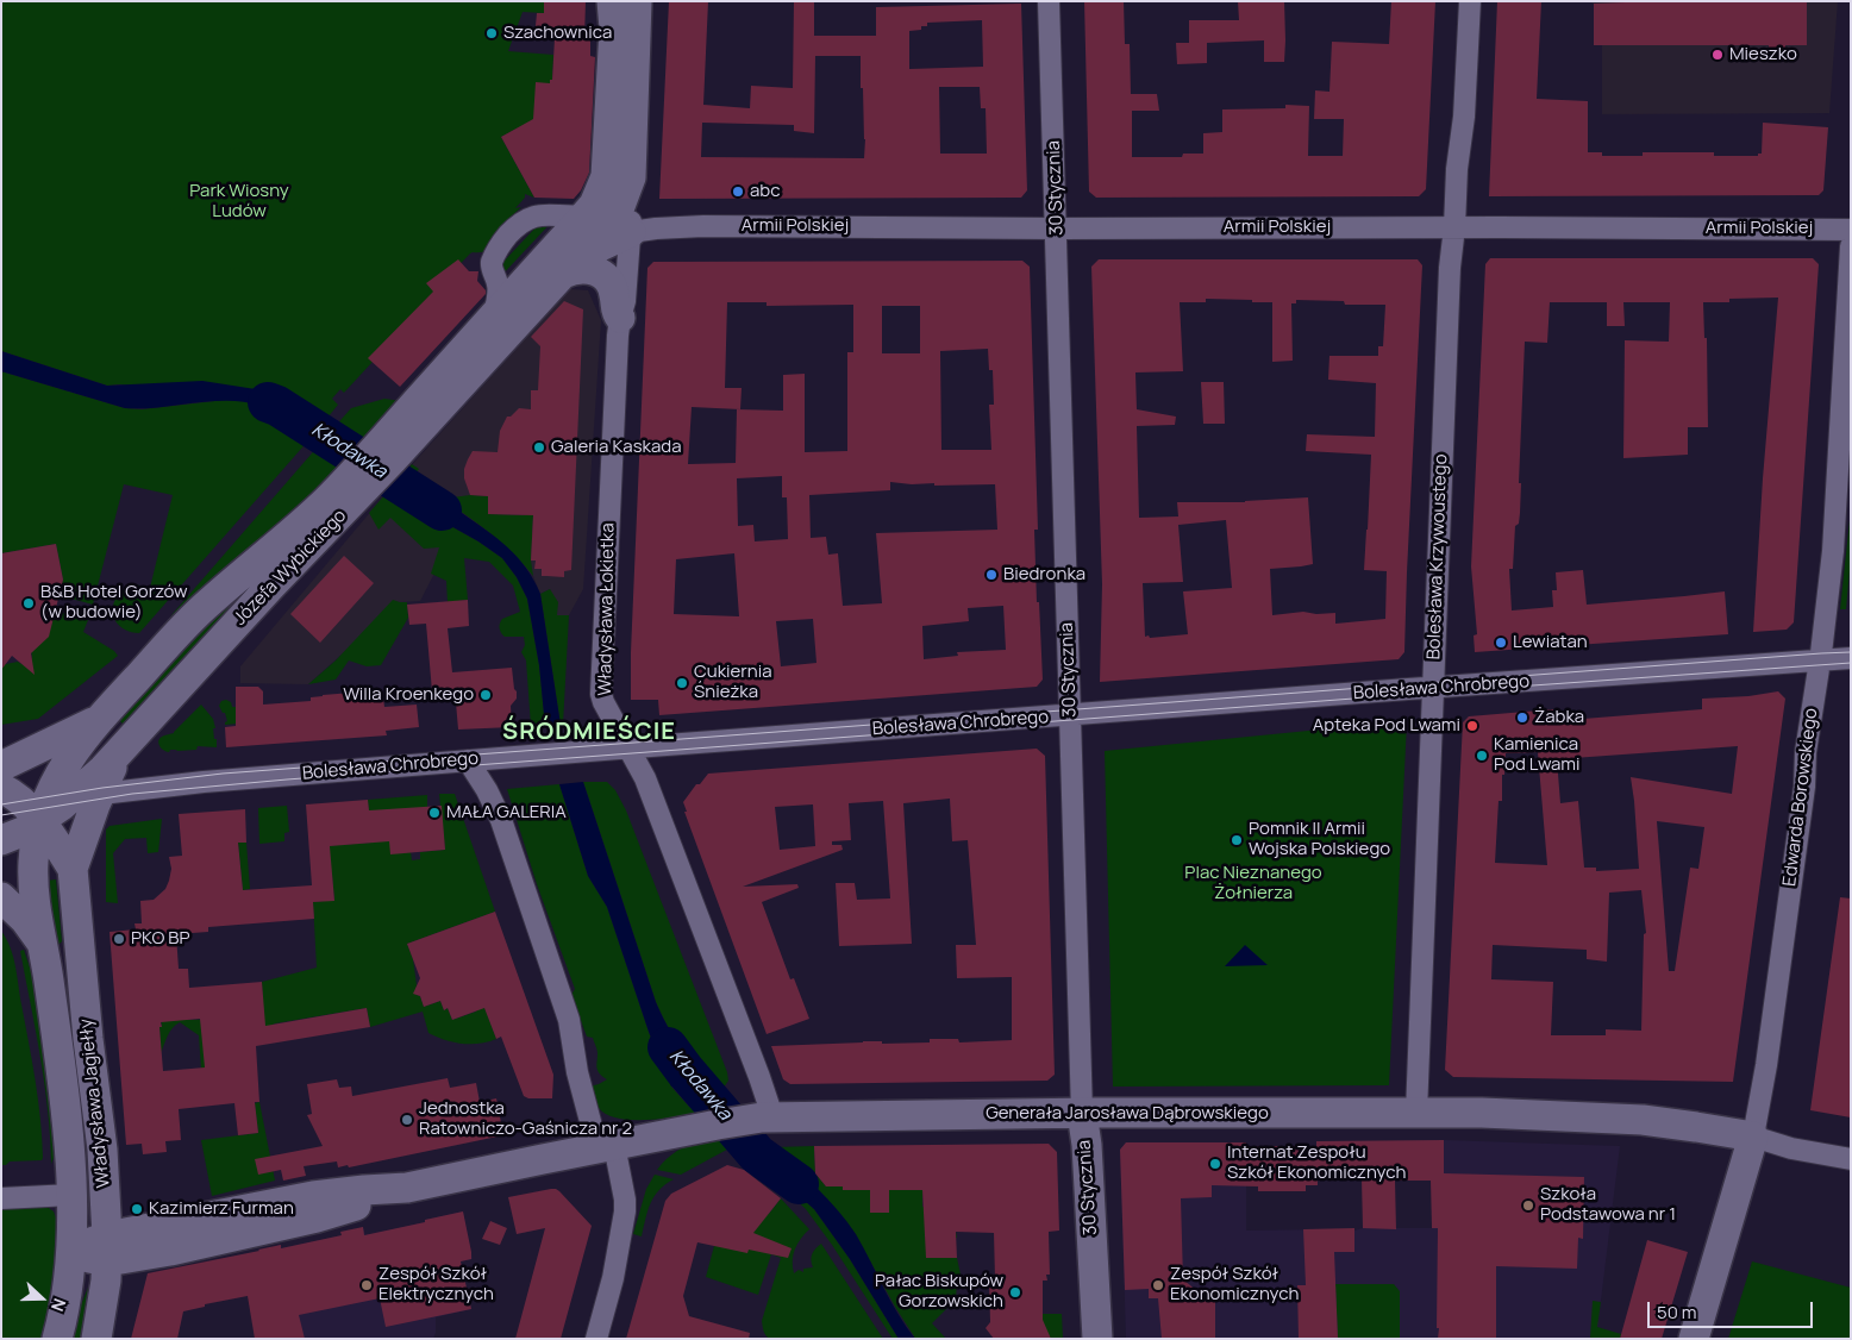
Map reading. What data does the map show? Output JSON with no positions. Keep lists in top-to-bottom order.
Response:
{
  "streets": {
    "main road": [
      "30 Stycznia",
      "Józefa Wybickiego",
      "Władysława Łokietka",
      "Edwarda Borowskiego",
      "Władysława Jagiełły",
      "Generała Jarosława Dąbrowskiego"
    ],
    "street": ["Armii Polskiej", "Bolesława Krzywoustego", "Bolesława Chrobrego"]
  },
  "crossings": [
    ["30 Stycznia", "Armii Polskiej"],
    ["30 Stycznia", "Bolesława Chrobrego"],
    ["30 Stycznia", "Generała Jarosława Dąbrowskiego"],
    ["Armii Polskiej", "Bolesława Krzywoustego"],
    ["Armii Polskiej", "Władysława Łokietka"],
    ["Bolesława Krzywoustego", "Bolesława Chrobrego"],
    ["Bolesława Krzywoustego", "Generała Jarosława Dąbrowskiego"],
    ["Józefa Wybickiego", "Władysława Łokietka"],
    ["Józefa Wybickiego", "Władysława Jagiełły"],
    ["Władysława Łokietka", "Bolesława Chrobrego"],
    ["Władysława Łokietka", "Generała Jarosława Dąbrowskiego"],
    ["Bolesława Chrobrego", "Edwarda Borowskiego"],
    ["Edwarda Borowskiego", "Generała Jarosława Dąbrowskiego"],
    ["Władysława Jagiełły", "Generała Jarosława Dąbrowskiego"]
  ],
  "districts": ["ŚRÓDMIEŚCIE"],
  "water": ["Kłodawka"],
  "parks": ["Park Wiosny Ludów", "Plac Nieznanego Żołnierza"],
  "places": [
    "Szachownica",
    "Mieszko",
    "abc",
    "Galeria Kaskada",
    "Biedronka",
    "B&B Hotel Gorzów (w budowie)",
    "Lewiatan",
    "Cukiernia Śnieżka",
    "Willa Kroenkego",
    "Żabka",
    "Apteka Pod Lwami",
    "Kamienica Pod Lwami",
    "MAŁA GALERIA",
    "Pomnik II Armii Wojska Polskiego",
    "PKO BP",
    "Jednostka Ratowniczo-Gaśnicza nr 2",
    "Internat Zespołu Szkół Ekonomicznych",
    "Szkoła Podstawowa nr 1",
    "Kazimierz Furman",
    "Zespół Szkół Elektrycznych",
    "Zespół Szkół Ekonomicznych",
    "Pałac Biskupów Gorzowskich"
  ],
  "scale_bar": "50 m",
  "north": "right"
}
